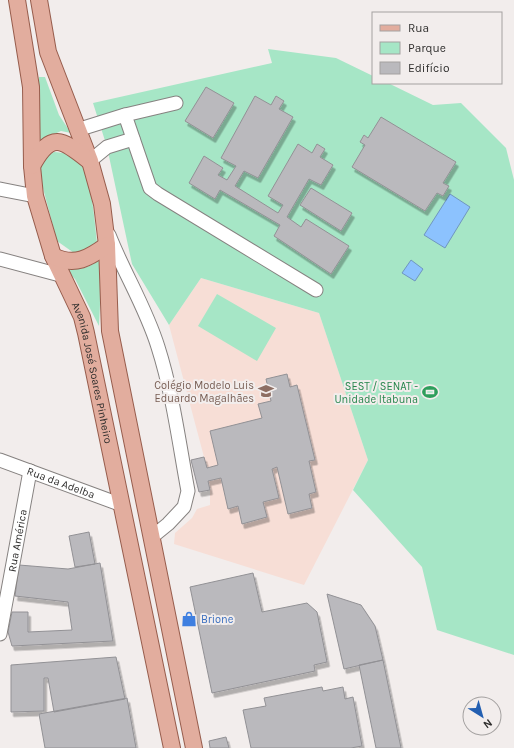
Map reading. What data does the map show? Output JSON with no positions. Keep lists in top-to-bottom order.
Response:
{
  "streets": {
    "main road": ["Avenida José Soares Pinheiro"],
    "street": ["Rua da Adelba", "Rua América"]
  },
  "crossings": [
    ["Avenida José Soares Pinheiro", "Rua da Adelba"],
    ["Rua da Adelba", "Rua América"]
  ],
  "places": {
    "school or university": ["Colégio Modelo Luis Eduardo Magalhães"],
    "sports": ["SEST / SENAT - Unidade Itabuna"],
    "shop": ["Brione"]
  },
  "legend": ["Rua", "Parque", "Edifício"],
  "north": "bottom right"
}
